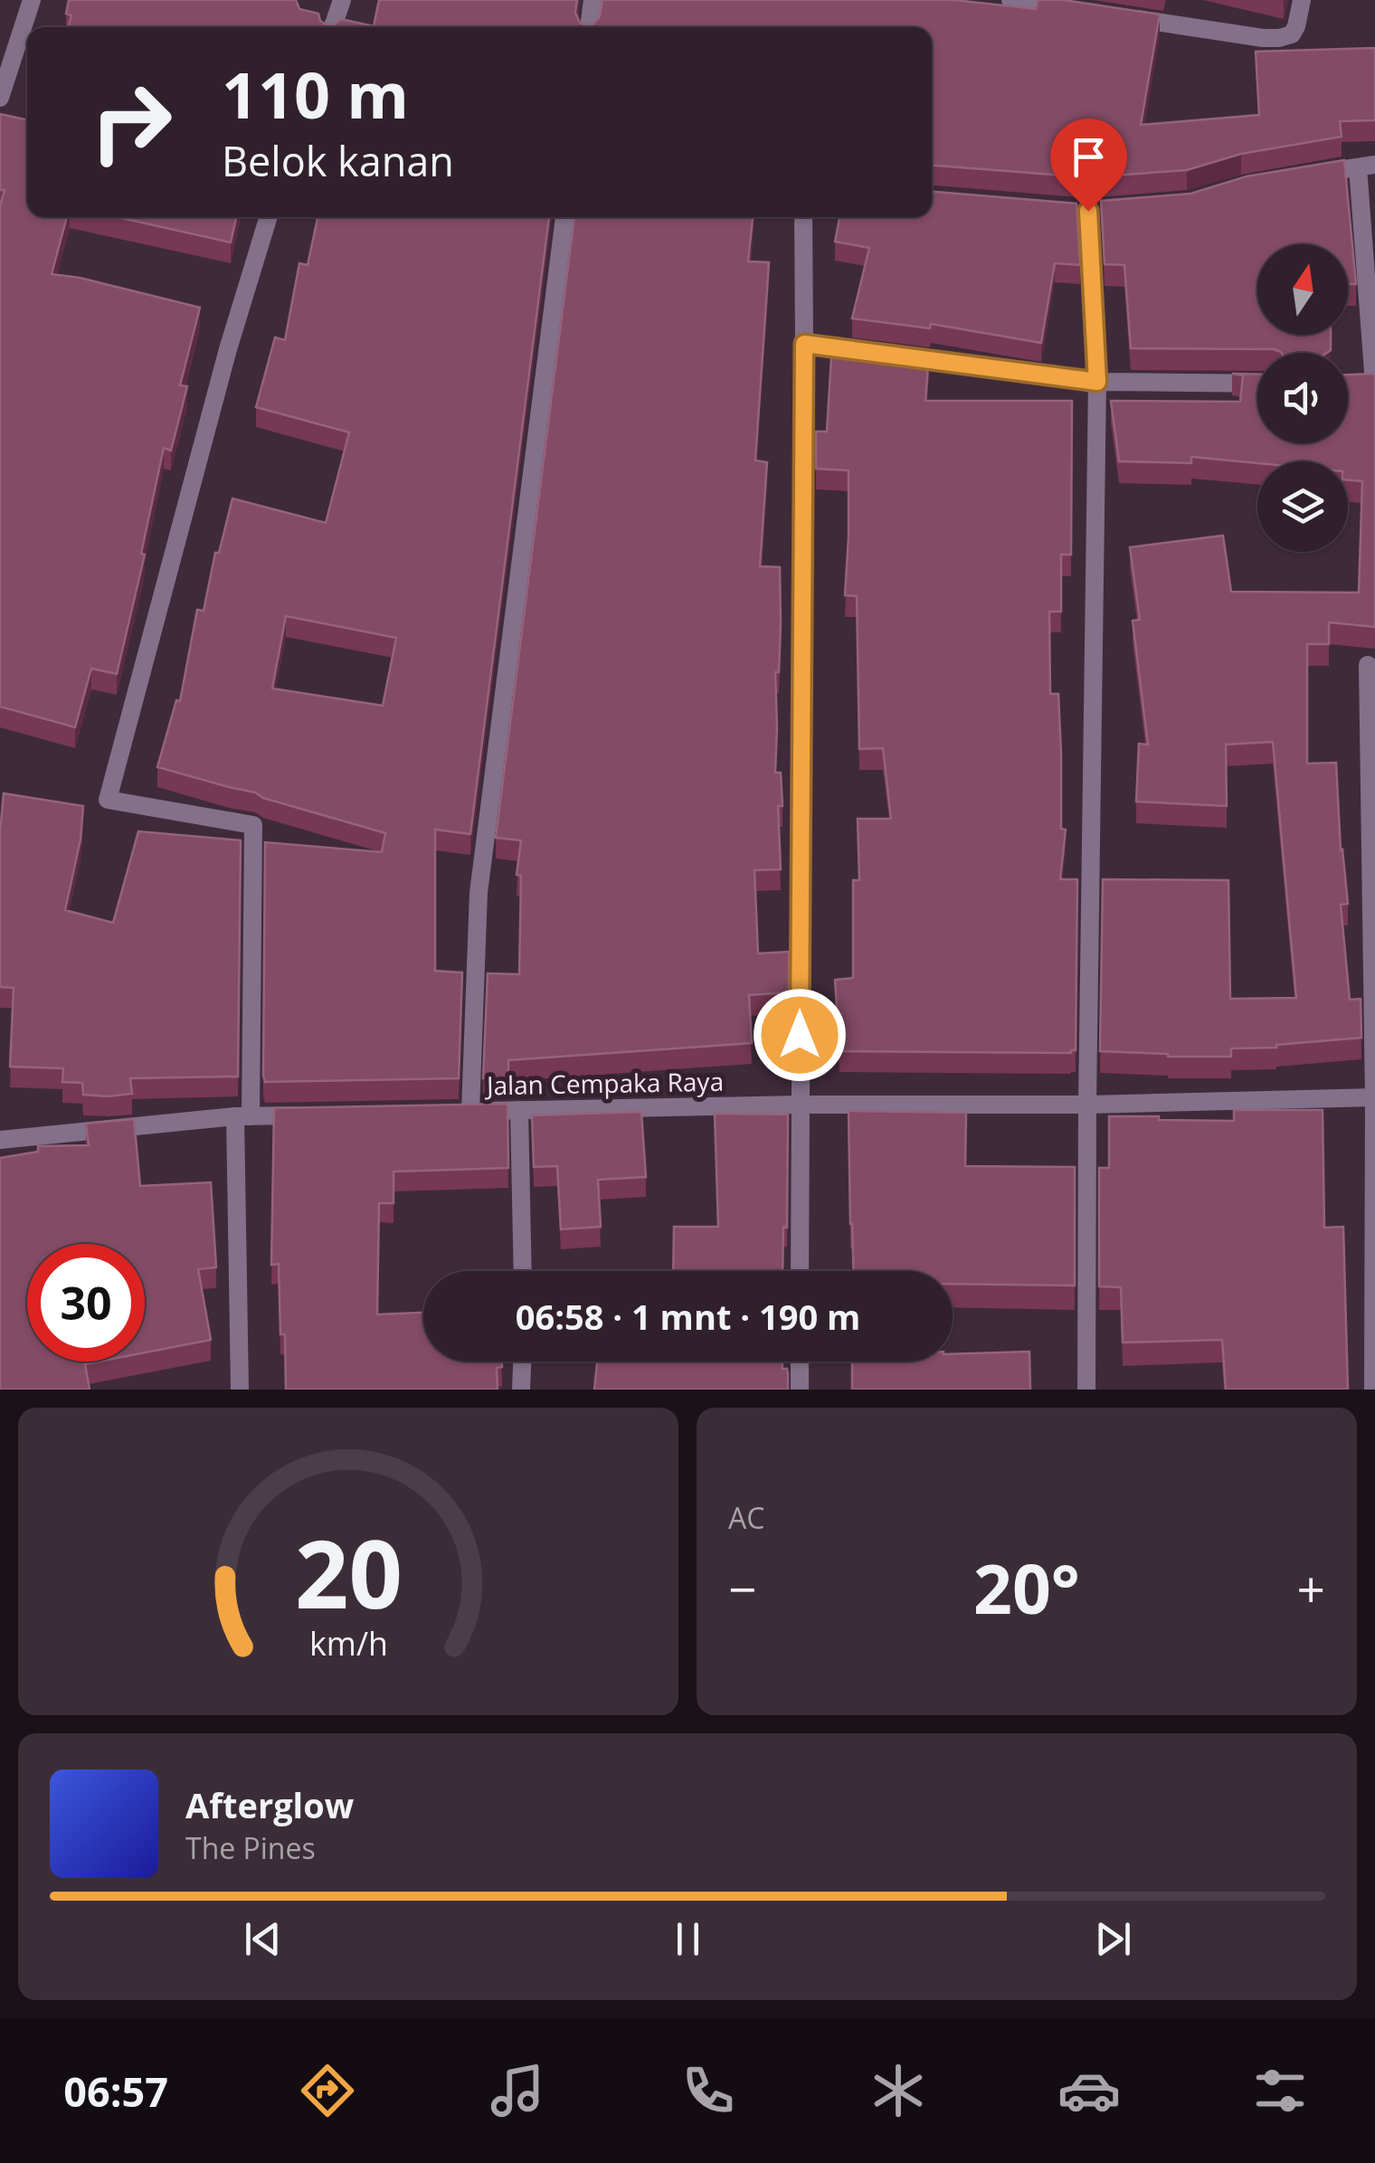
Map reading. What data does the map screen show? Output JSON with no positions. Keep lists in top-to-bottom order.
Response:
{
  "streets": {
    "street": ["Jalan Cempaka Raya"]
  },
  "north": "top",
  "page": {
    "turn": ["110 m", "Belok kanan"],
    "limit": "30",
    "trip": "06:58 · 1 mnt · 190 m",
    "tile": "AC",
    "heat": ["−", "20°", "+"],
    "song": ["Afterglow", "The Pines"],
    "tabs": "06:57",
    "gauge": ["20", "km/h"]
  }
}
